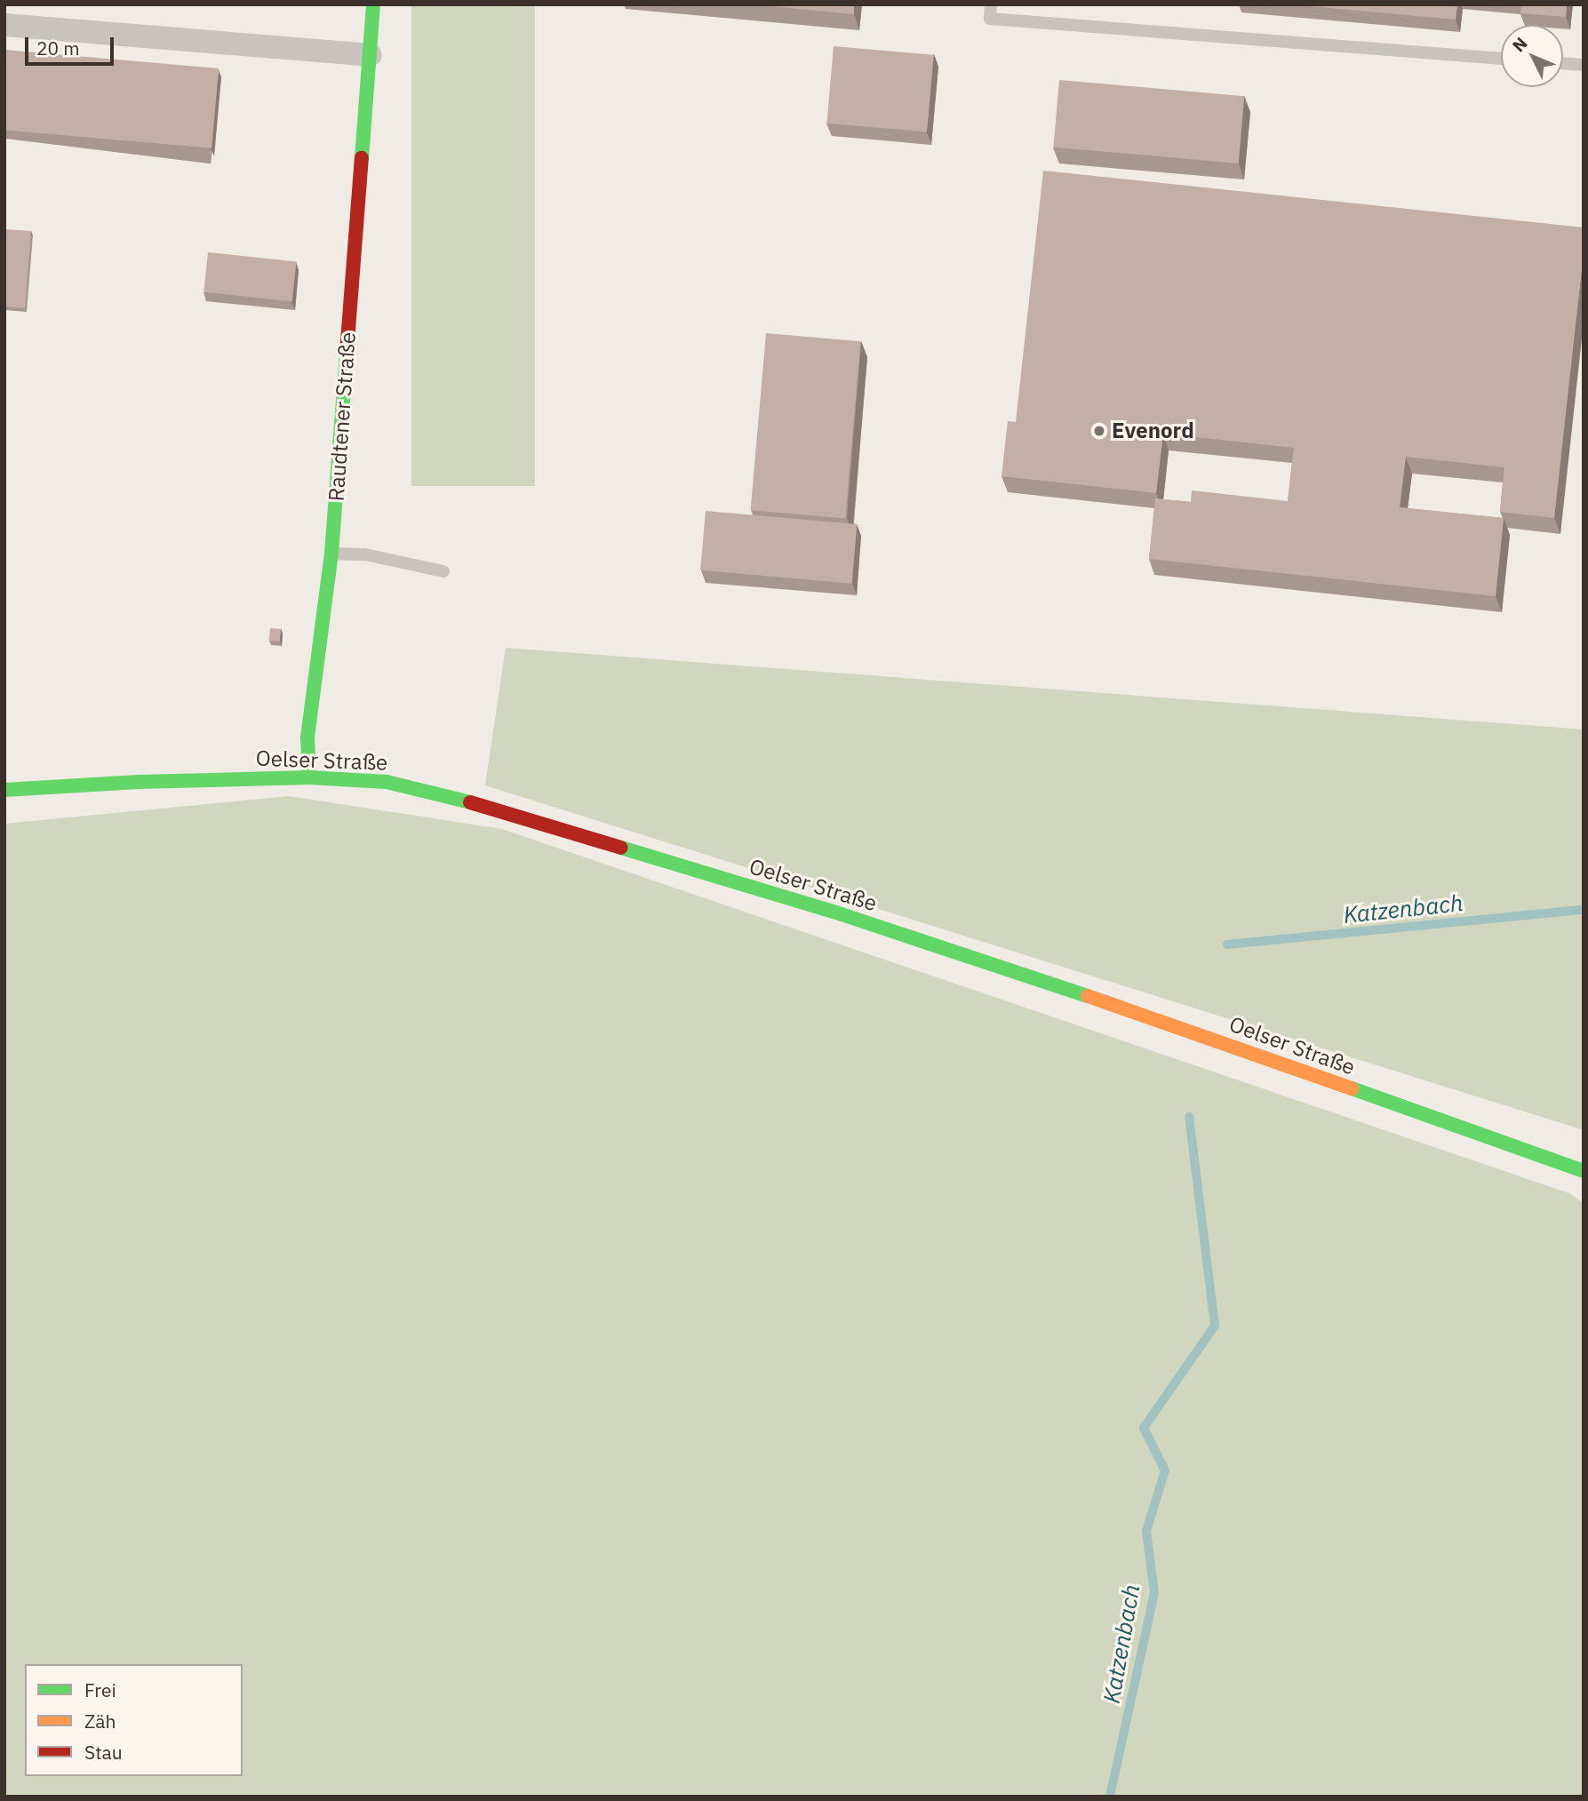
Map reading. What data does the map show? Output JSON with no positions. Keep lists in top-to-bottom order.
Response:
{
  "streets": {
    "main road": ["Raudtener Straße", "Oelser Straße"]
  },
  "crossings": [
    ["Raudtener Straße", "Oelser Straße"]
  ],
  "water": ["Katzenbach"],
  "places": ["Evenord"],
  "legend": ["Frei", "Zäh", "Stau"],
  "scale_bar": "20 m",
  "north": "top left"
}
